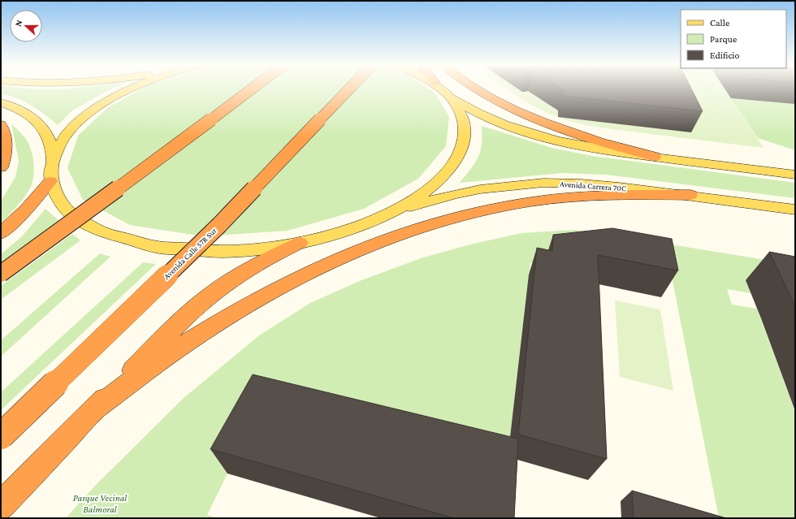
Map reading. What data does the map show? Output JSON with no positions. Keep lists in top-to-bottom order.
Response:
{
  "streets": {
    "highway": ["Avenida Calle 57R Sur"],
    "main road": ["Avenida Carrera 70C"]
  },
  "parks": ["Parque Vecinal Balmoral"],
  "legend": ["Calle", "Parque", "Edificio"],
  "north": "left"
}
